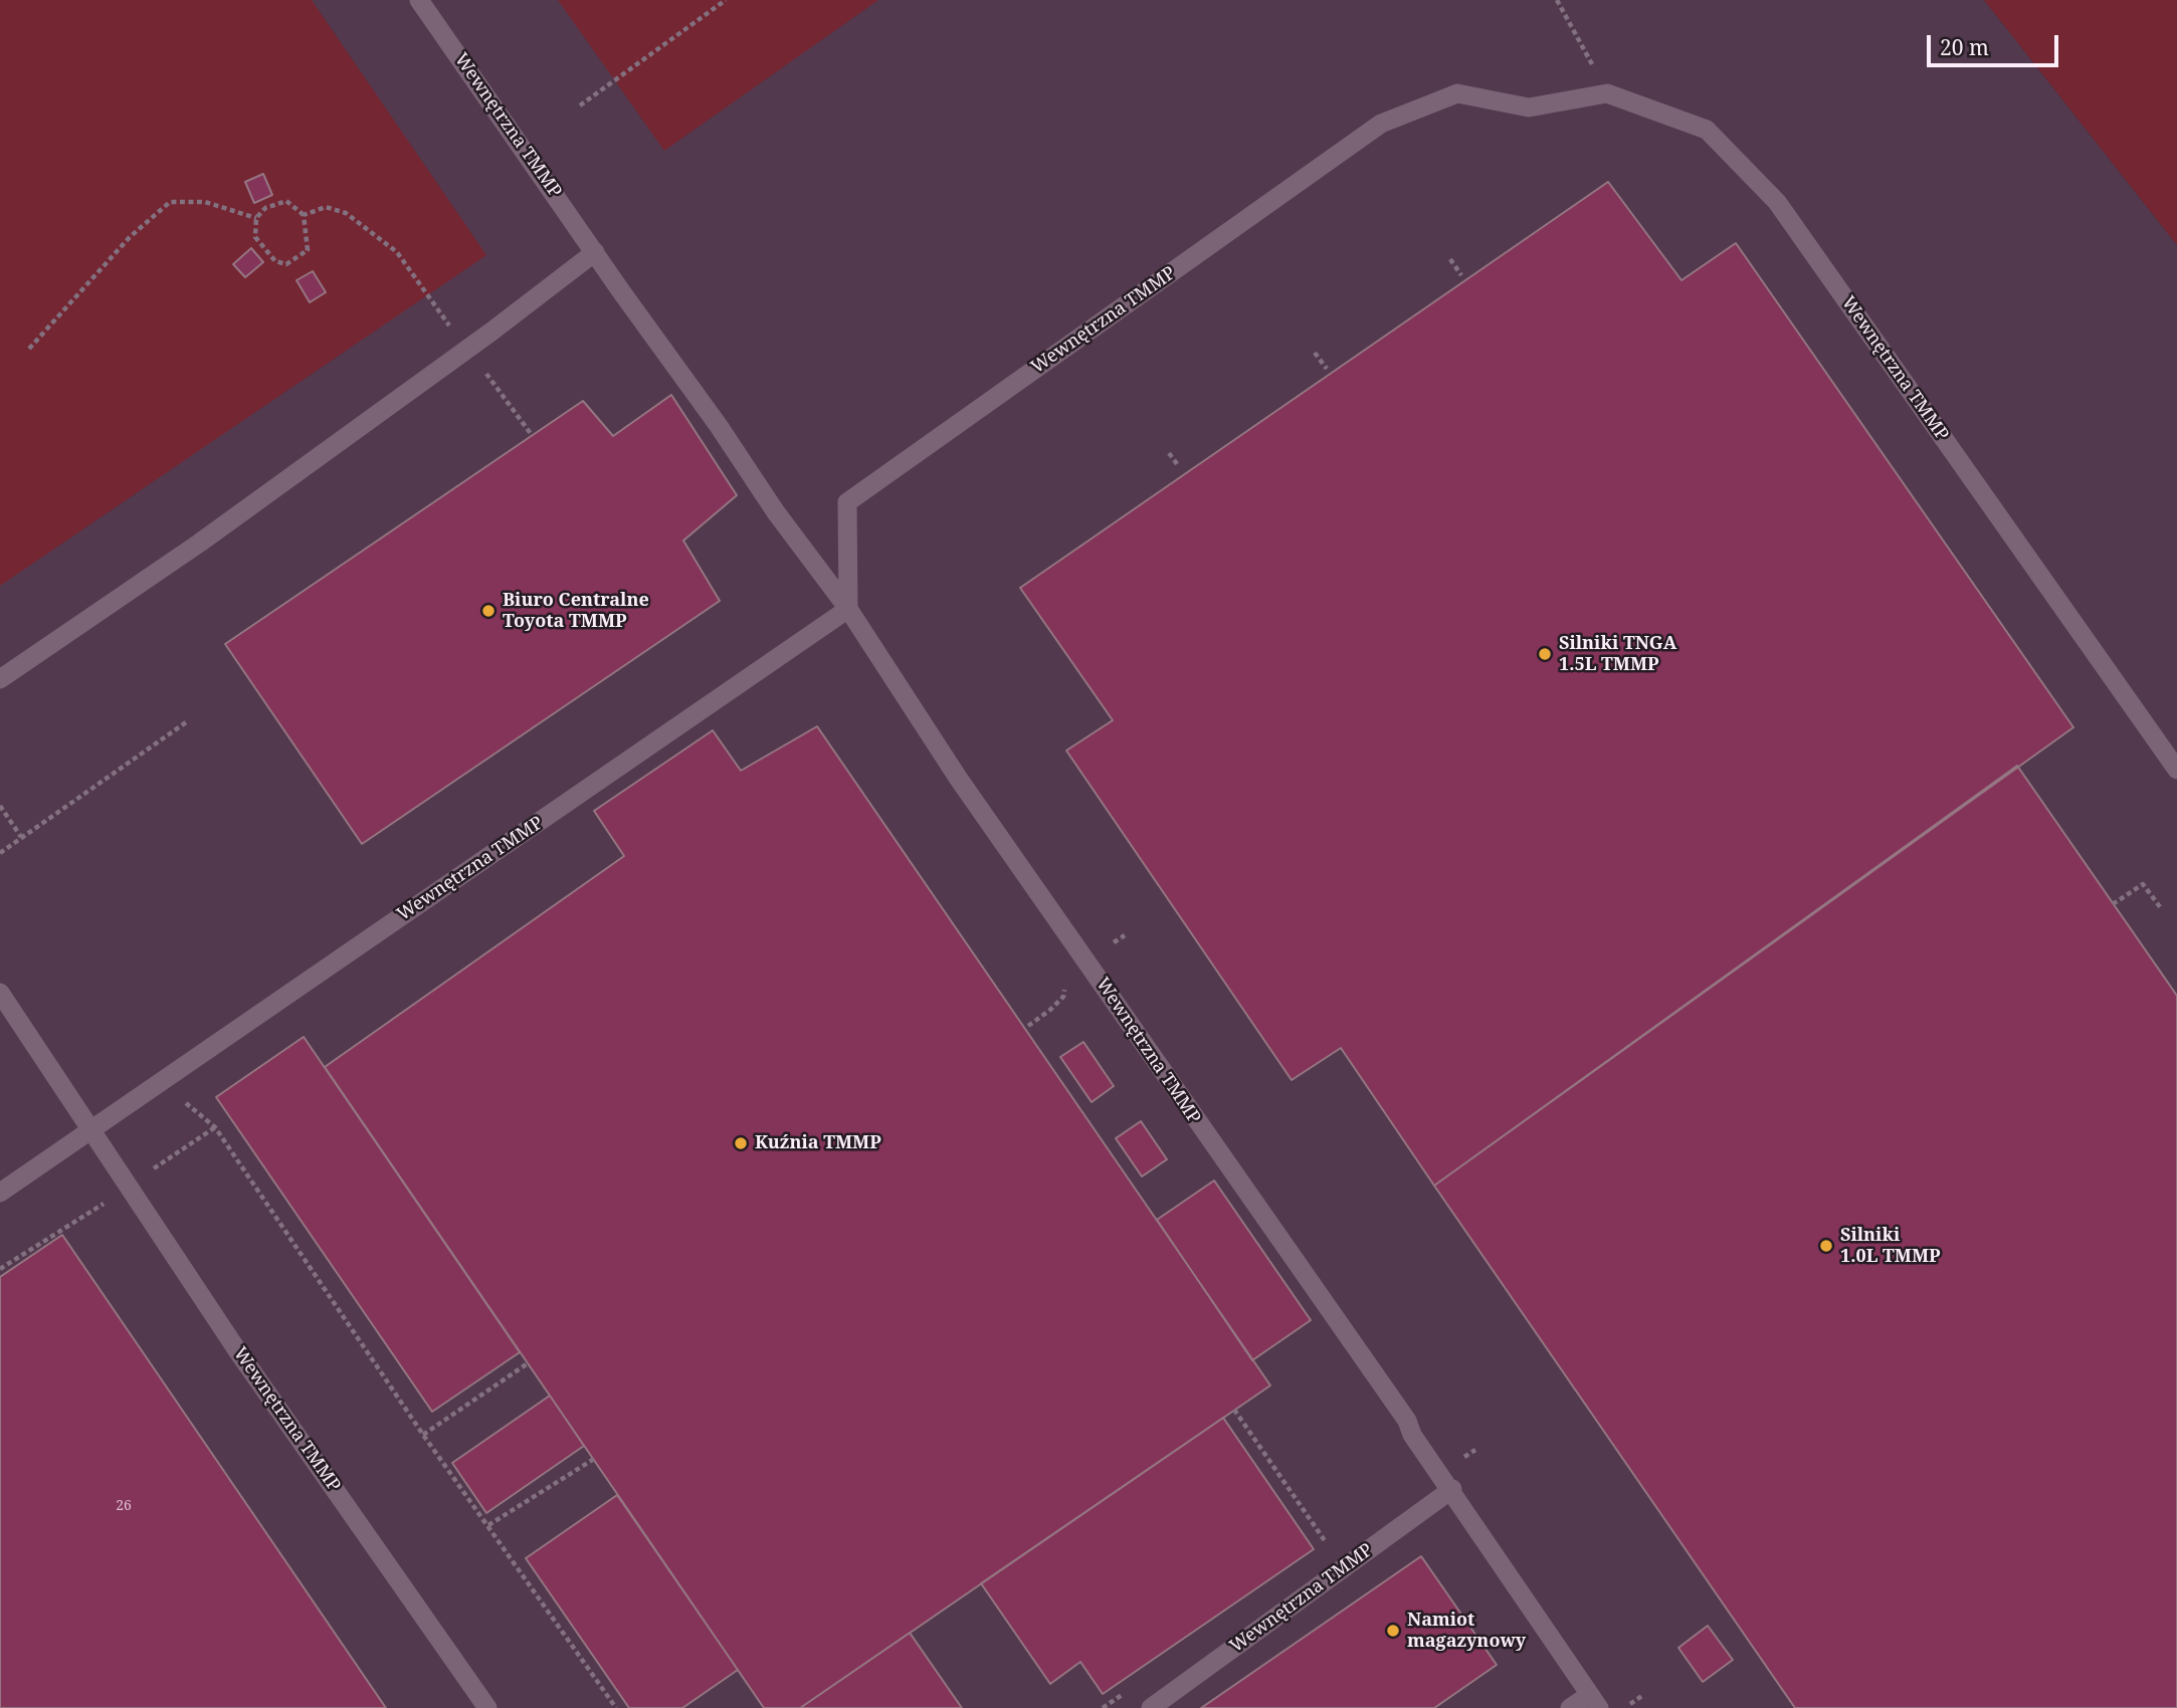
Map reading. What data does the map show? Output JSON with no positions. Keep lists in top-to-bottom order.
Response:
{
  "streets": {
    "lane": ["Wewnętrzna TMMP"]
  },
  "places": [
    "Biuro Centralne Toyota TMMP",
    "Silniki TNGA 1.5L TMMP",
    "Kuźnia TMMP",
    "Silniki 1.0L TMMP",
    "Namiot magazynowy"
  ],
  "house_numbers": ["26"],
  "scale_bar": "20 m"
}
